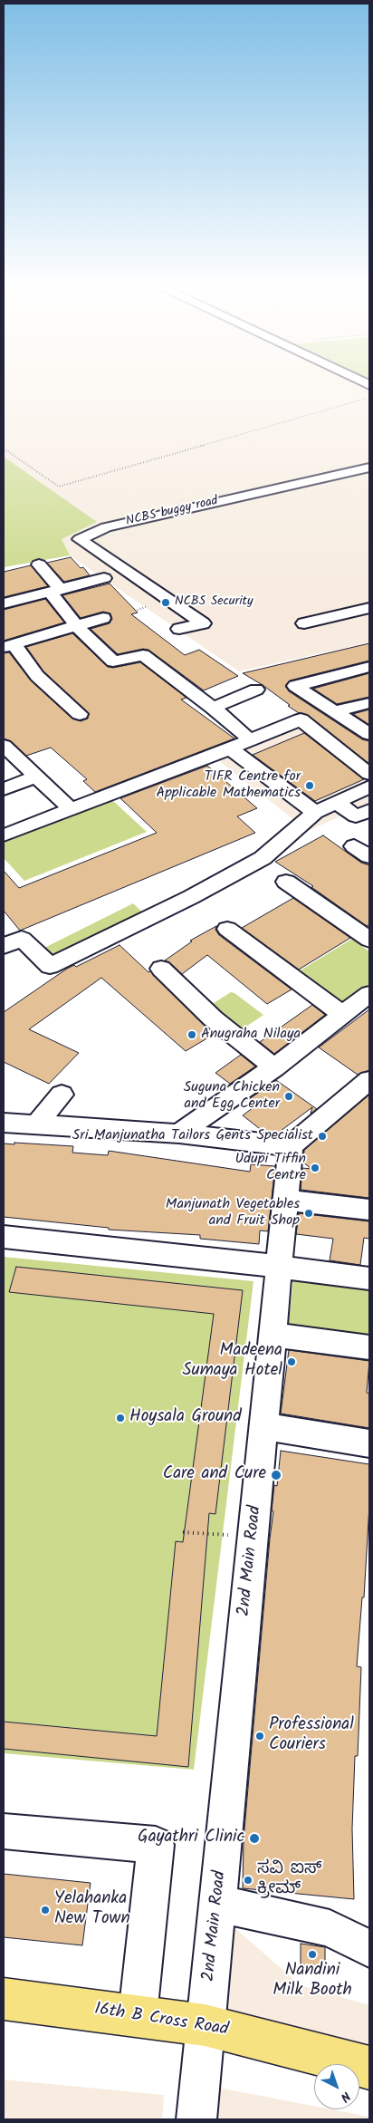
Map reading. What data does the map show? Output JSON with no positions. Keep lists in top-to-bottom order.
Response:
{
  "streets": {
    "main road": ["16th B Cross Road"],
    "street": ["NCBS buggy road", "2nd Main Road"]
  },
  "crossings": [
    ["2nd Main Road", "16th B Cross Road"]
  ],
  "places": [
    "NCBS Security",
    "TIFR Centre for Applicable Mathematics",
    "Anugraha Nilaya",
    "Suguna Chicken and Egg Center",
    "Sri Manjunatha Tailors Gents Specialist",
    "Udupi Tiffin Centre",
    "Manjunath Vegetables and Fruit Shop",
    "Madeena Sumaya Hotel",
    "Hoysala Ground",
    "Care and Cure",
    "Professional Couriers",
    "Gayathri Clinic",
    "ಸವಿ ಐಸ್ ಕ್ರೀಮ್",
    "Yelahanka New Town",
    "Nandini Milk Booth"
  ],
  "north": "bottom right"
}
